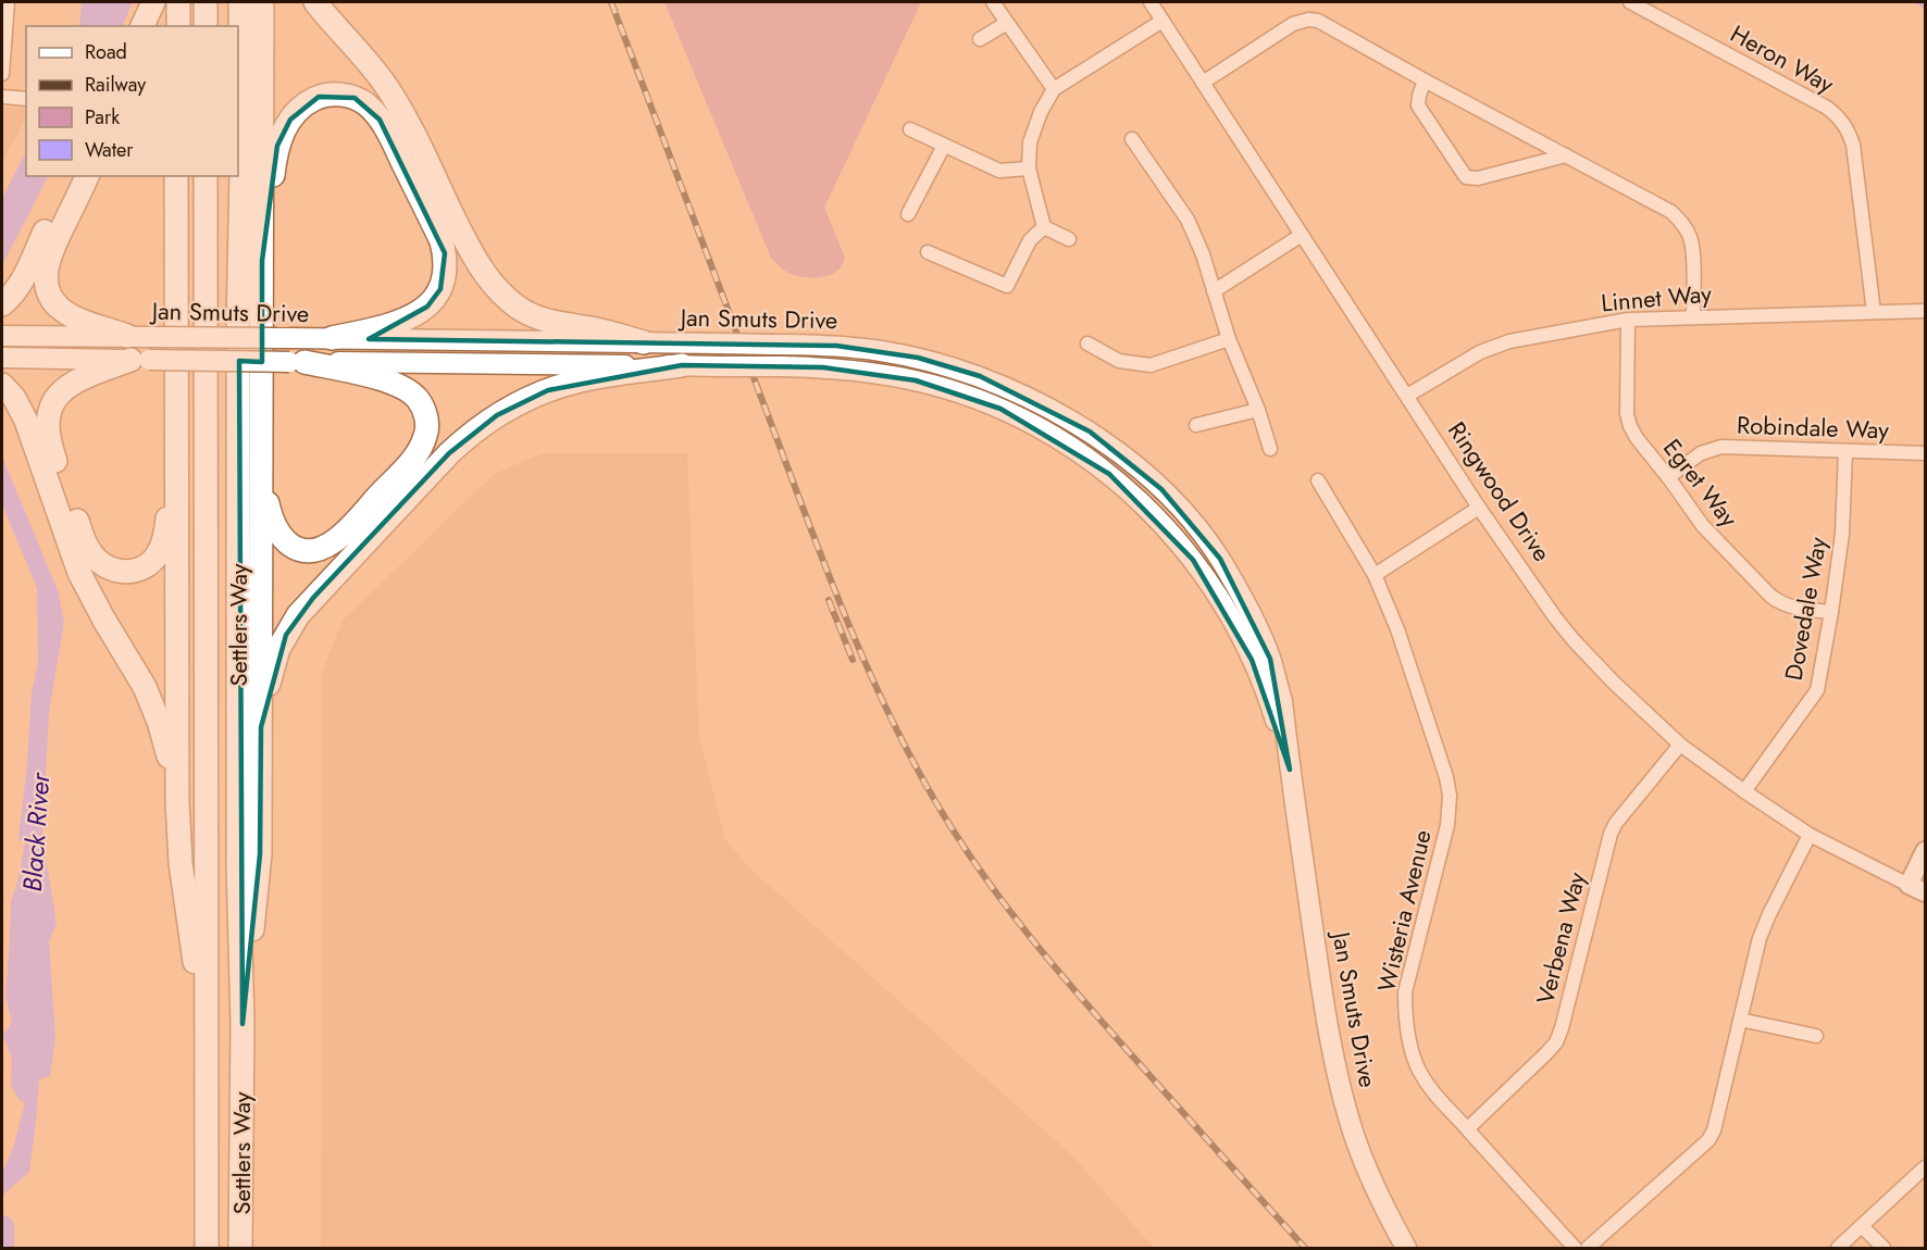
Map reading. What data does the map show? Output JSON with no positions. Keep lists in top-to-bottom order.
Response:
{
  "streets": {
    "highway": ["Settlers Way"],
    "main road": ["Jan Smuts Drive"],
    "street": [
      "Heron Way",
      "Linnet Way",
      "Robindale Way",
      "Egret Way",
      "Ringwood Drive",
      "Dovedale Way",
      "Wisteria Avenue",
      "Verbena Way"
    ]
  },
  "crossings": [
    ["Heron Way", "Linnet Way"],
    ["Linnet Way", "Egret Way"],
    ["Linnet Way", "Ringwood Drive"],
    ["Robindale Way", "Egret Way"],
    ["Robindale Way", "Dovedale Way"],
    ["Egret Way", "Dovedale Way"],
    ["Ringwood Drive", "Dovedale Way"],
    ["Ringwood Drive", "Verbena Way"],
    ["Wisteria Avenue", "Verbena Way"]
  ],
  "water": ["Black River"],
  "legend": [
    "Road",
    "Railway",
    "Park",
    "Water"
  ]
}
